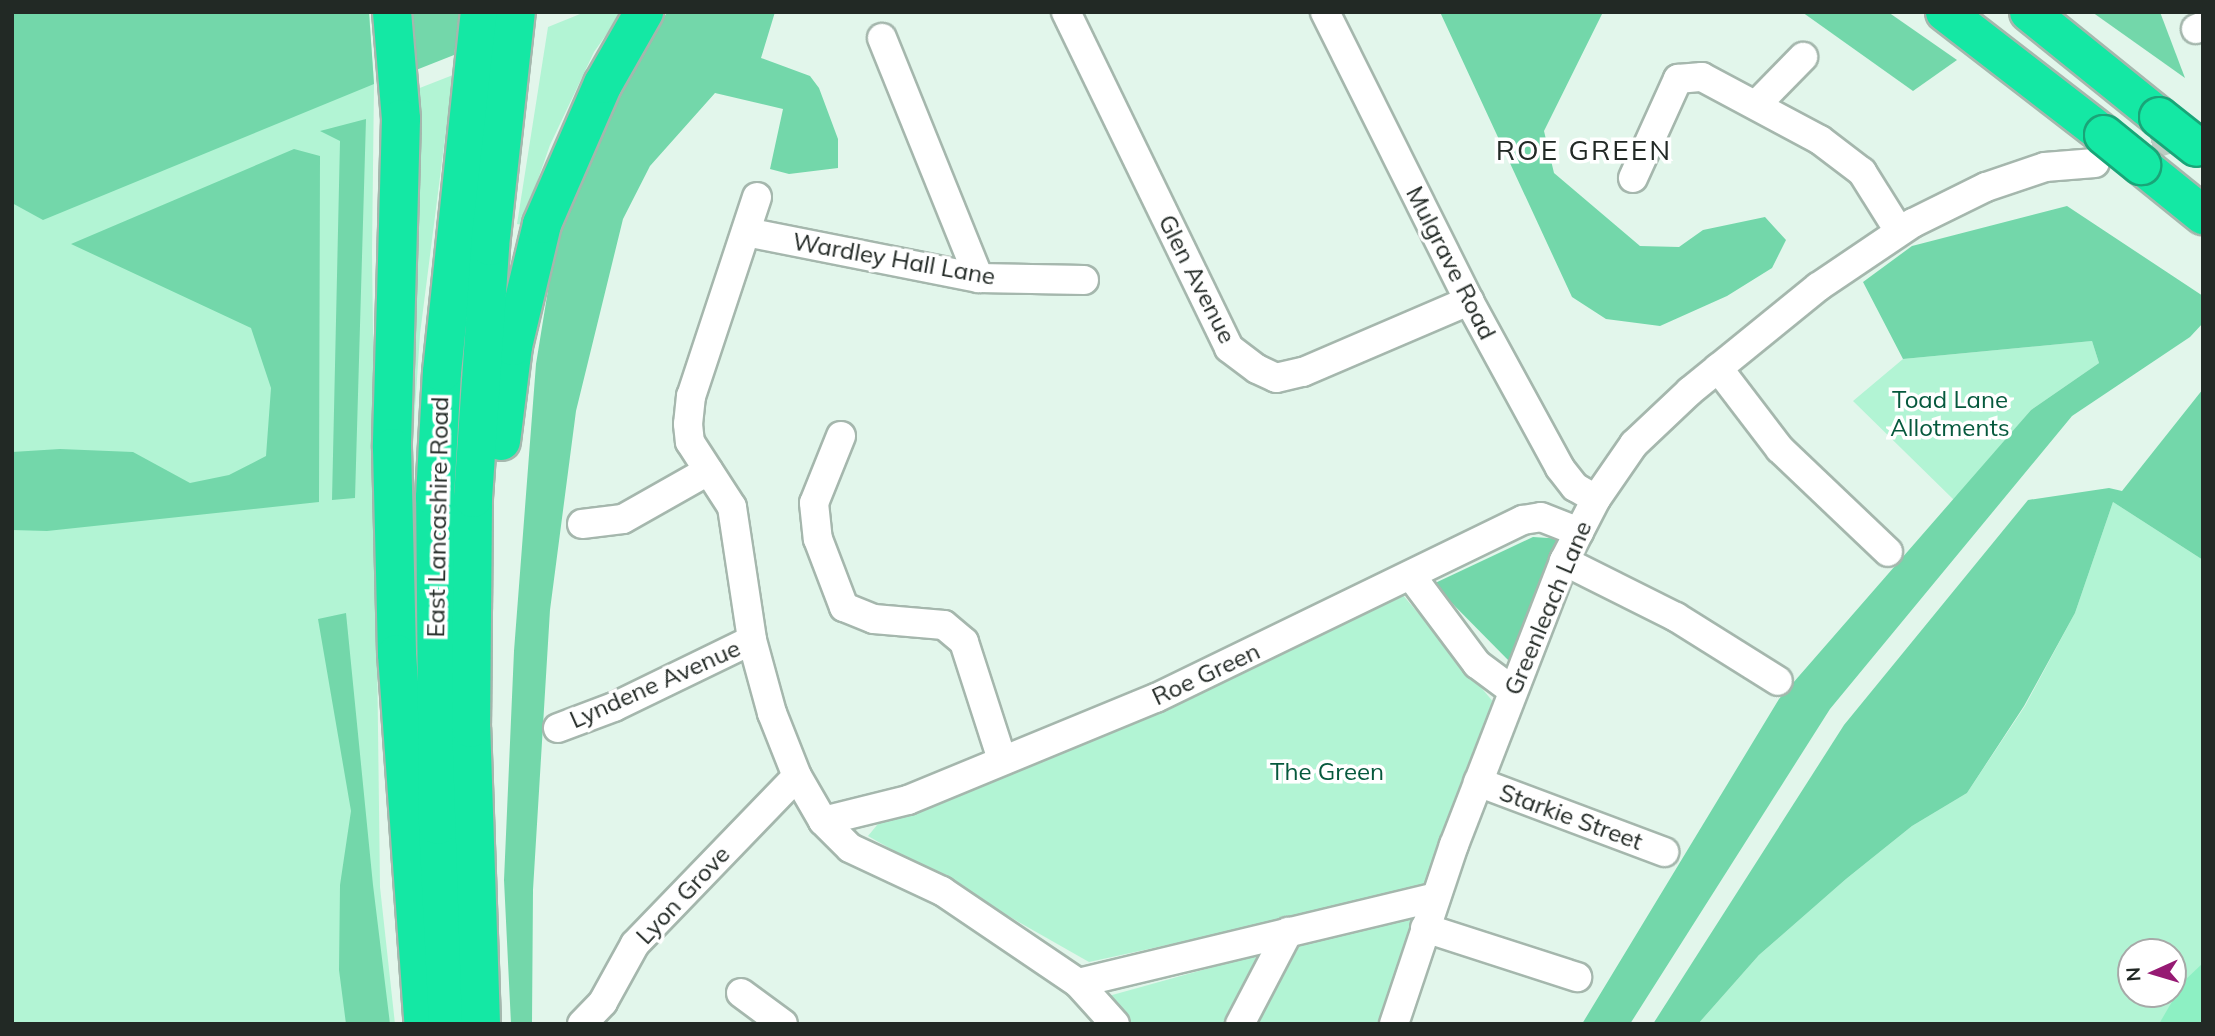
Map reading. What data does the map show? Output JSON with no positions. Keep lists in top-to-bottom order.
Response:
{
  "streets": {
    "highway": ["East Lancashire Road"],
    "street": [
      "Wardley Hall Lane",
      "Mulgrave Road",
      "Glen Avenue",
      "Greenleach Lane",
      "Roe Green",
      "Lyndene Avenue",
      "Starkie Street",
      "Lyon Grove"
    ]
  },
  "crossings": [
    ["Mulgrave Road", "Glen Avenue"],
    ["Mulgrave Road", "Greenleach Lane"],
    ["Greenleach Lane", "Roe Green"],
    ["Greenleach Lane", "Starkie Street"]
  ],
  "districts": ["ROE GREEN"],
  "parks": ["Toad Lane Allotments", "The Green"],
  "north": "left"
}
